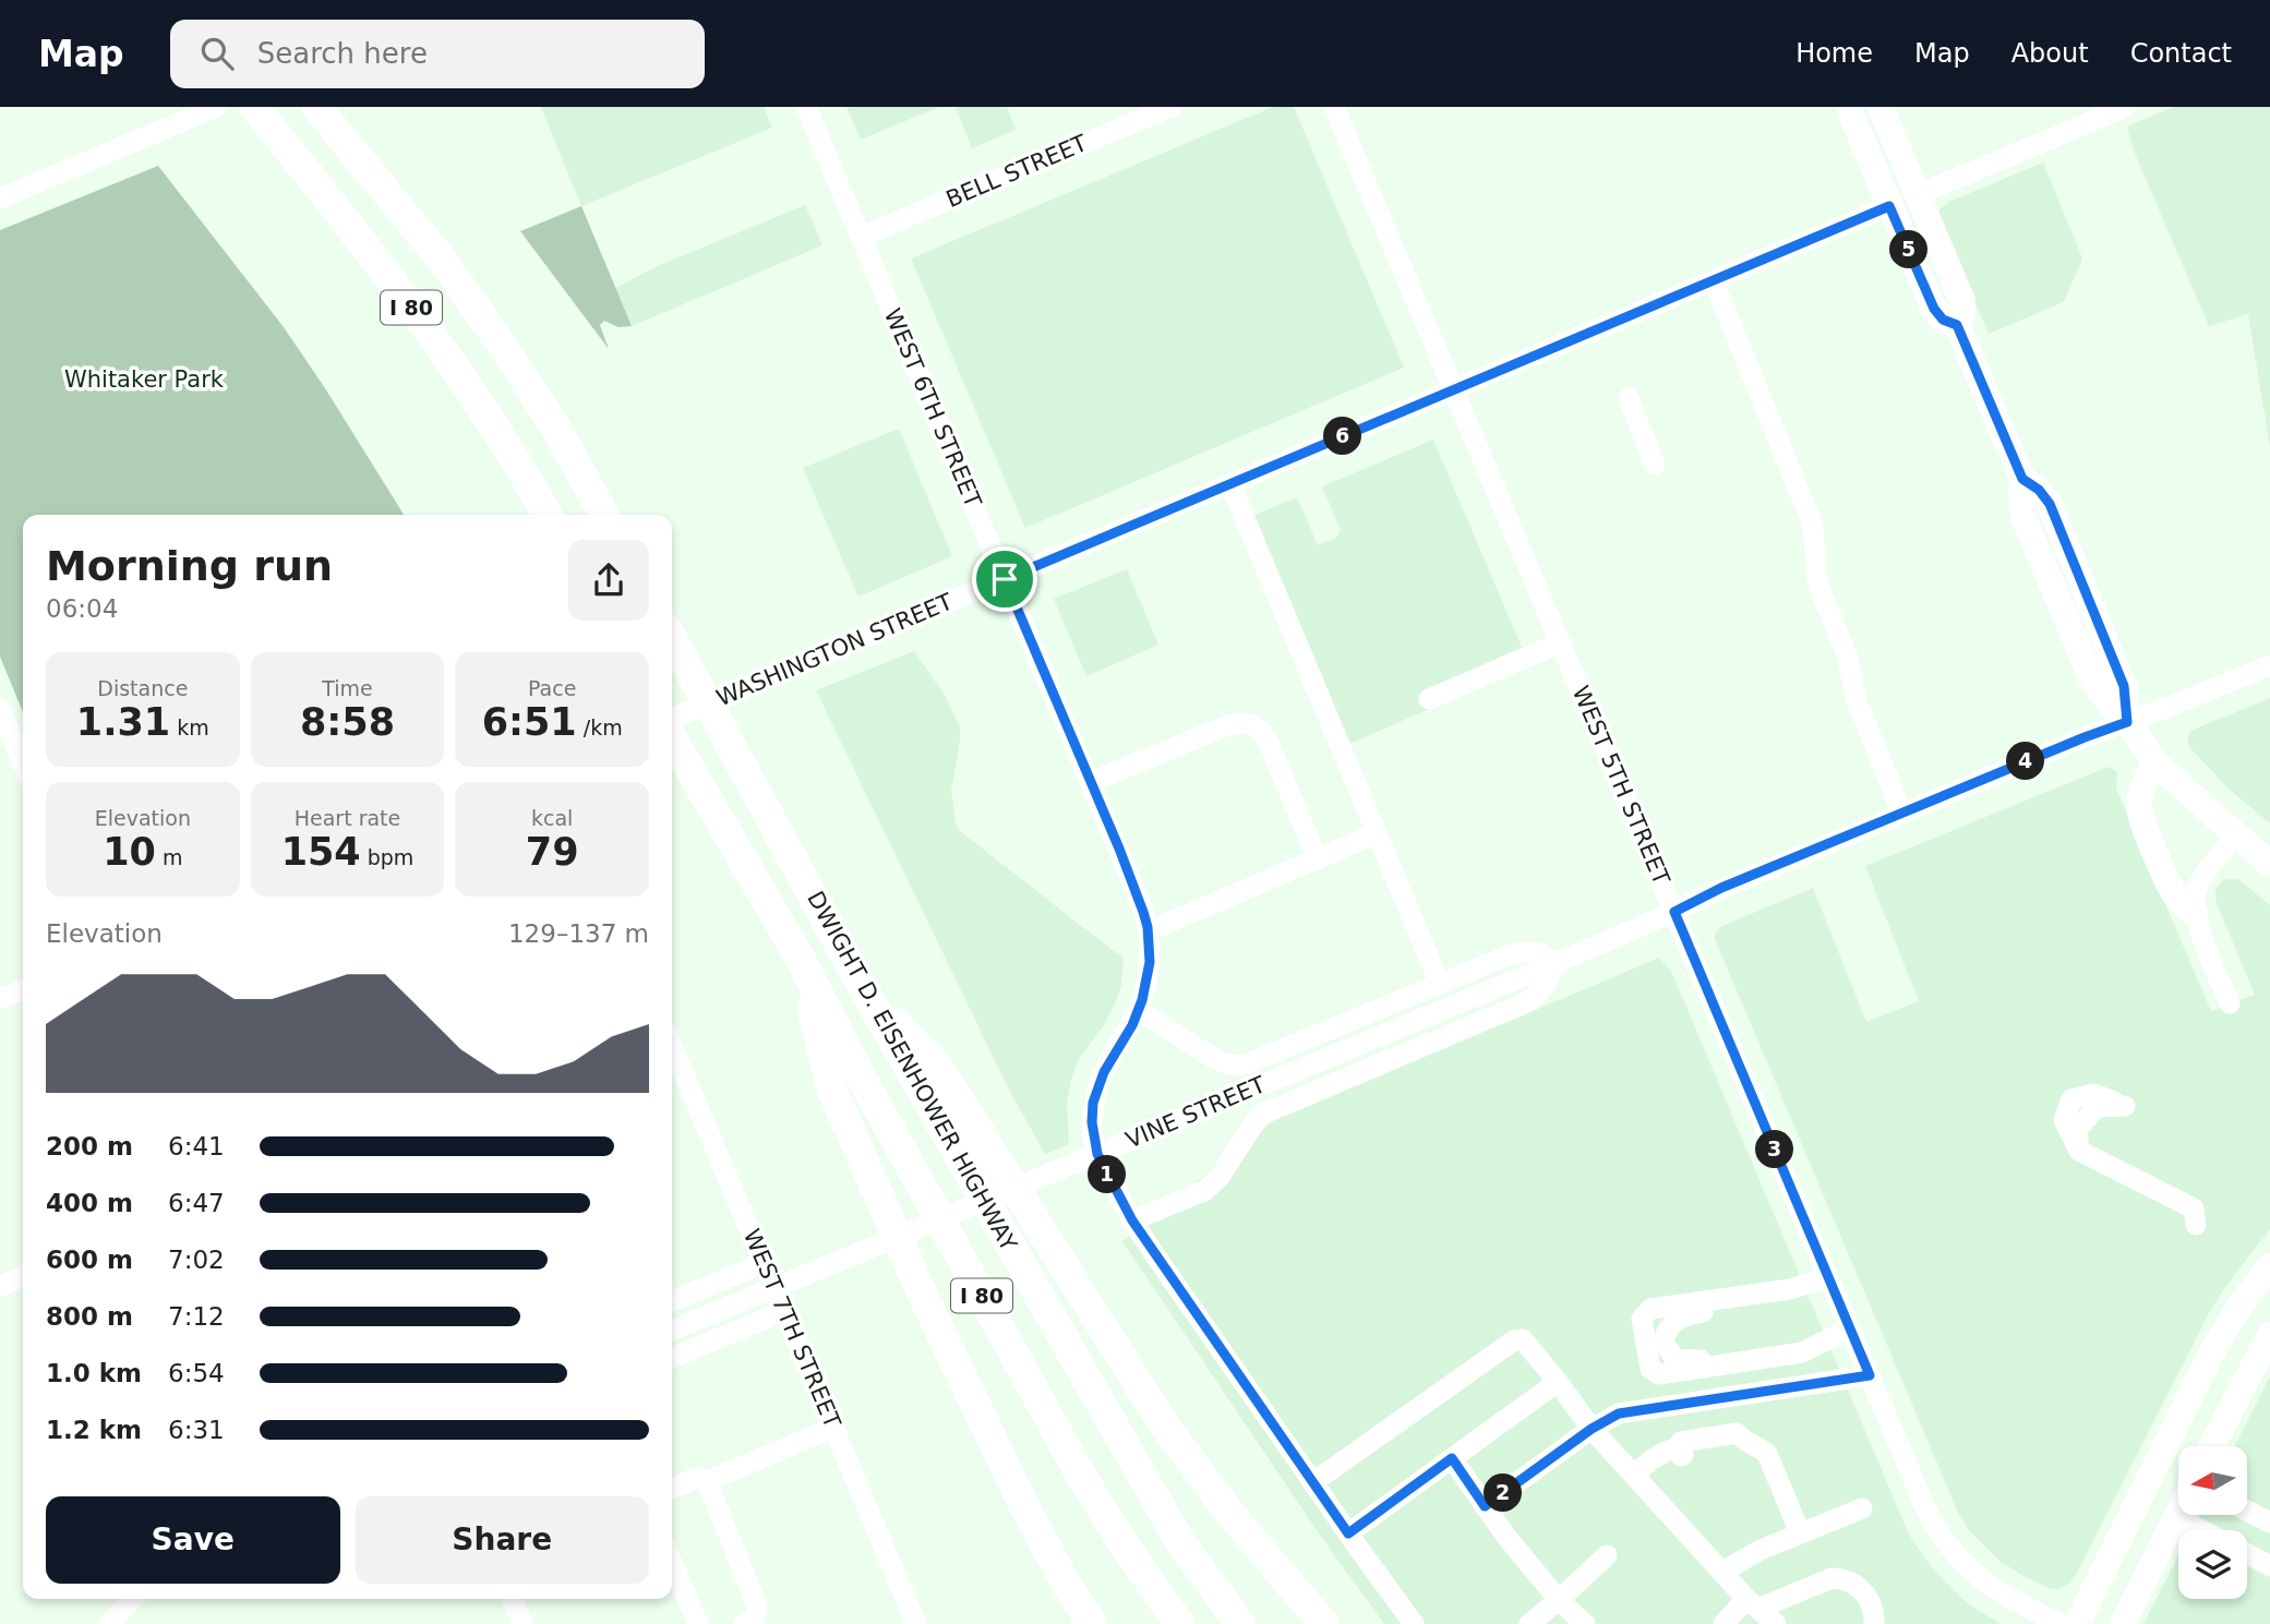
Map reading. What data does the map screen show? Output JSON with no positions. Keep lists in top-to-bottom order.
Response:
{
  "streets": {
    "highway": ["I 80", "DWIGHT D. EISENHOWER HIGHWAY"],
    "street": [
      "BELL STREET",
      "WEST 6TH STREET",
      "WASHINGTON STREET",
      "WEST 5TH STREET",
      "VINE STREET",
      "WEST 7TH STREET"
    ]
  },
  "crossings": [
    ["BELL STREET", "WEST 6TH STREET"],
    ["WEST 6TH STREET", "WASHINGTON STREET"],
    ["WEST 6TH STREET", "VINE STREET"],
    ["WASHINGTON STREET", "WEST 5TH STREET"],
    ["WEST 5TH STREET", "VINE STREET"]
  ],
  "parks": ["Whitaker Park"],
  "north": "left",
  "page": {
    "header": "Map",
    "search": "Search here",
    "nav": [
      "Home",
      "Map",
      "About",
      "Contact"
    ],
    "pins": [
      "5",
      "6",
      "4",
      "3",
      "1",
      "2"
    ],
    "heading": ["Morning run", "06:04"],
    "stats": [
      ["Distance", "1.31 km"],
      ["Time", "8:58"],
      ["Pace", "6:51 /km"],
      ["Elevation", "10 m"],
      ["Heart rate", "154 bpm"],
      ["kcal", "79"]
    ],
    "chart": ["Elevation", "129–137 m"],
    "list": [
      {
        "name": "200 m",
        "note": "6:41"
      },
      {
        "name": "400 m",
        "note": "6:47"
      },
      {
        "name": "600 m",
        "note": "7:02"
      },
      {
        "name": "800 m",
        "note": "7:12"
      },
      {
        "name": "1.0 km",
        "note": "6:54"
      },
      {
        "name": "1.2 km",
        "note": "6:31"
      }
    ],
    "buttons": ["Save", "Share"]
  }
}
